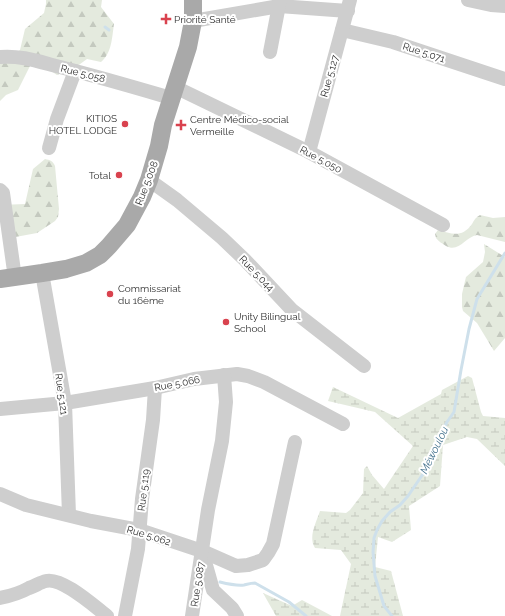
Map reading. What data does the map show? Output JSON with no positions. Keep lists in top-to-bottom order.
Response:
{
  "streets": {
    "main road": ["Rue 5.008"],
    "street": [
      "Rue 5.071",
      "Rue 5.058",
      "Rue 5.127",
      "Rue 5.050",
      "Rue 5.044",
      "Rue 5.066",
      "Rue 5.121",
      "Rue 5.119",
      "Rue 5.062",
      "Rue 5.087"
    ]
  },
  "crossings": [
    ["Rue 5.071", "Rue 5.127"],
    ["Rue 5.058", "Rue 5.050"],
    ["Rue 5.058", "Rue 5.008"],
    ["Rue 5.127", "Rue 5.050"],
    ["Rue 5.050", "Rue 5.008"],
    ["Rue 5.008", "Rue 5.044"],
    ["Rue 5.008", "Rue 5.121"],
    ["Rue 5.066", "Rue 5.121"],
    ["Rue 5.066", "Rue 5.119"],
    ["Rue 5.066", "Rue 5.087"],
    ["Rue 5.121", "Rue 5.062"],
    ["Rue 5.119", "Rue 5.062"],
    ["Rue 5.062", "Rue 5.087"]
  ],
  "water": ["Méwoulou"],
  "places": {
    "health": ["Priorité Santé", "Centre Médico-social Vermeille"],
    "other": [
      "KITIOS HOTEL LODGE",
      "Total",
      "Commissariat du 16ème",
      "Unity Bilingual School"
    ]
  }
}
